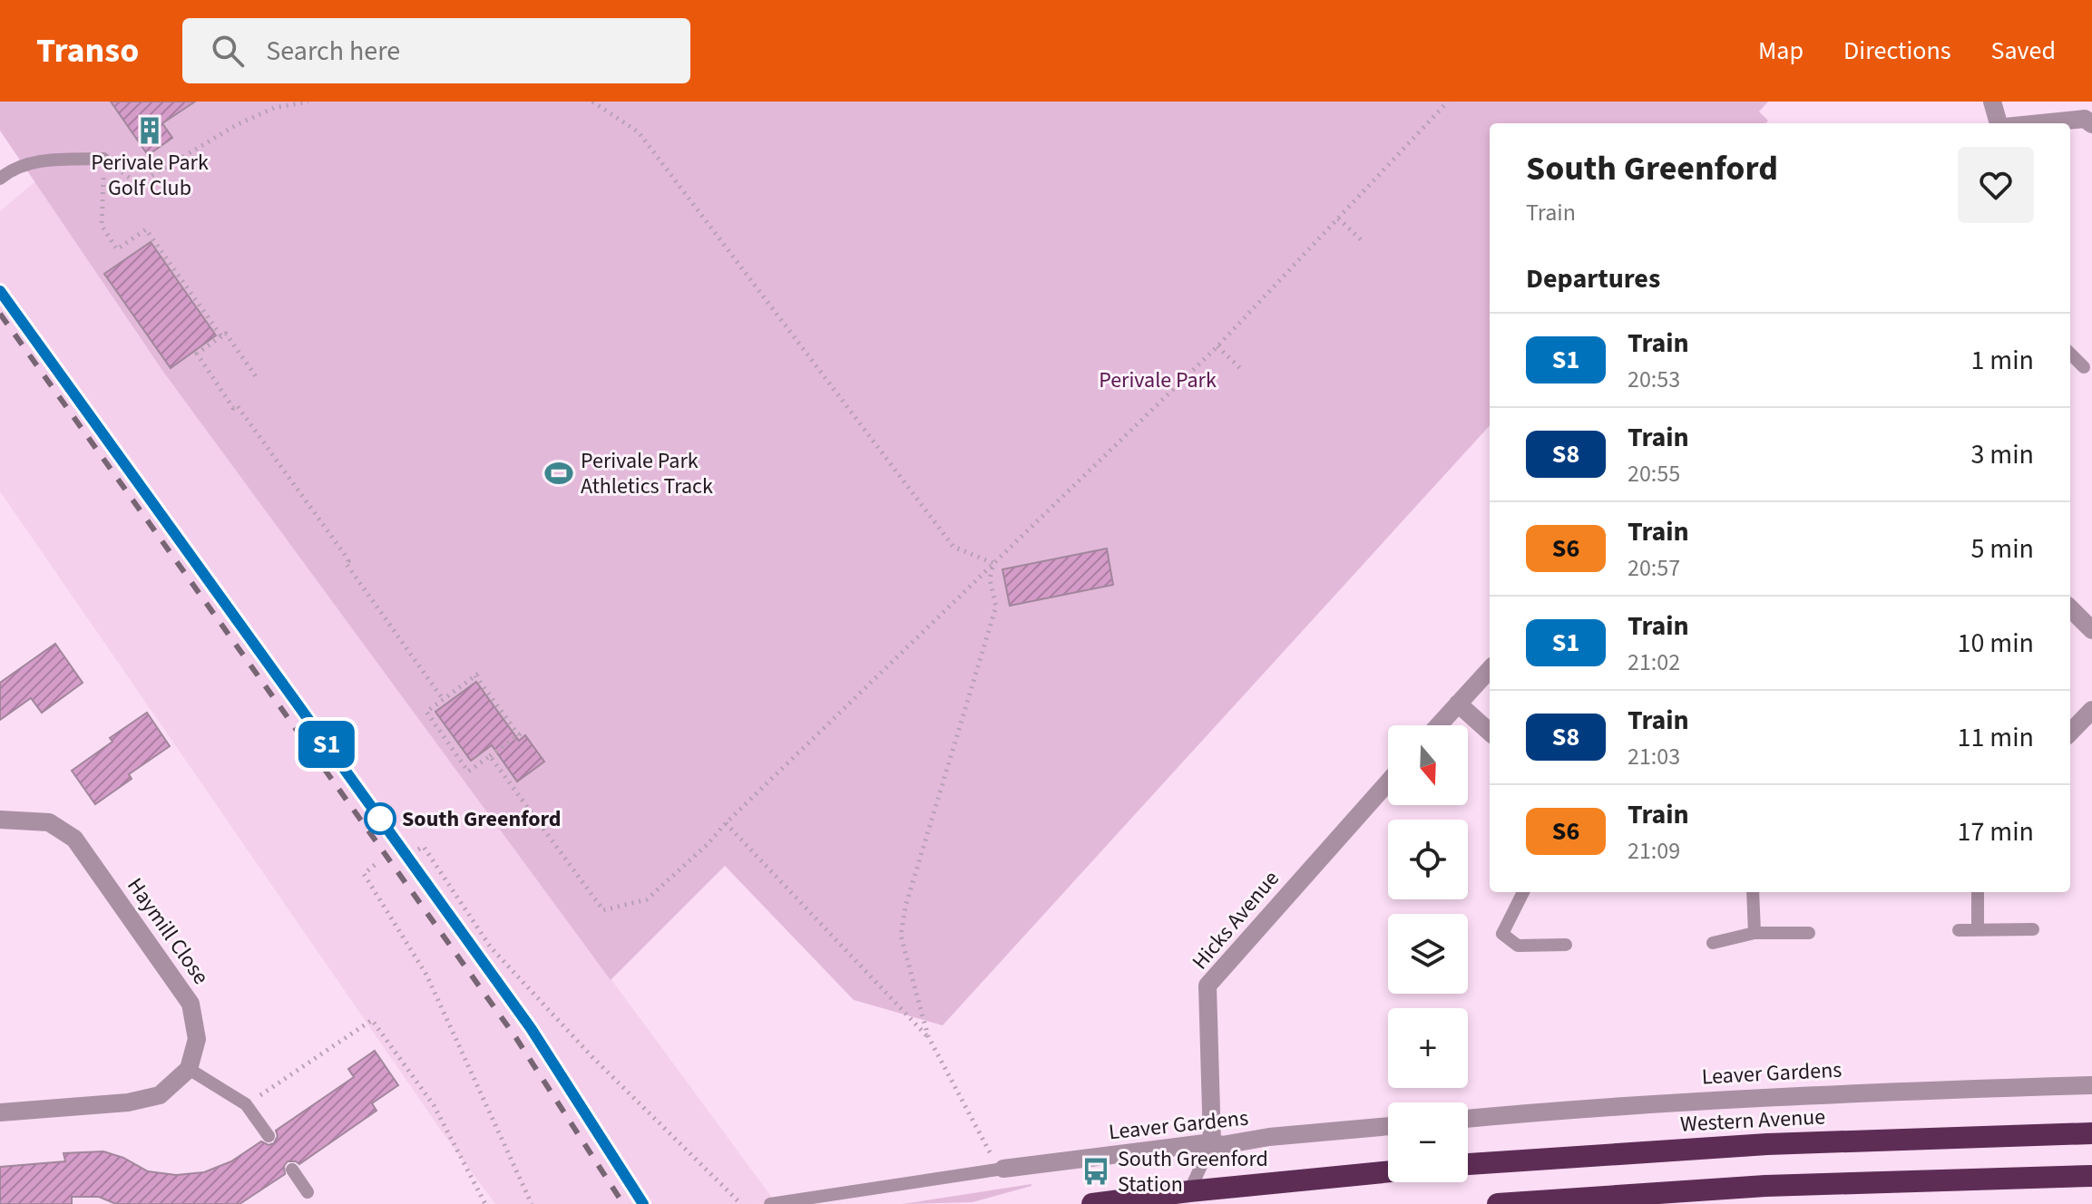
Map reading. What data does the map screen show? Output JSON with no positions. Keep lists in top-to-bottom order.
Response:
{
  "streets": {
    "highway": ["Western Avenue"],
    "street": ["Hicks Avenue", "Haymill Close", "Leaver Gardens"]
  },
  "crossings": [
    ["Hicks Avenue", "Leaver Gardens"]
  ],
  "parks": ["Perivale Park"],
  "places": {
    "building": ["Perivale Park Golf Club"],
    "sports": ["Perivale Park Athletics Track"],
    "other": ["South Greenford"],
    "bus stop": ["South Greenford Station"]
  },
  "north": "bottom",
  "page": {
    "header": "Transo",
    "search": "Search here",
    "nav": ["Map", "Directions", "Saved"],
    "on_map": "S1",
    "heading": [
      ["South Greenford", "Train"],
      "Departures"
    ],
    "list": [
      {
        "mark": "S1",
        "name": "Train",
        "note": "20:53",
        "value": "1 min"
      },
      {
        "mark": "S8",
        "name": "Train",
        "note": "20:55",
        "value": "3 min"
      },
      {
        "mark": "S6",
        "name": "Train",
        "note": "20:57",
        "value": "5 min"
      },
      {
        "mark": "S1",
        "name": "Train",
        "note": "21:02",
        "value": "10 min"
      },
      {
        "mark": "S8",
        "name": "Train",
        "note": "21:03",
        "value": "11 min"
      },
      {
        "mark": "S6",
        "name": "Train",
        "note": "21:09",
        "value": "17 min"
      }
    ],
    "map_buttons": ["+", "−"]
  }
}
